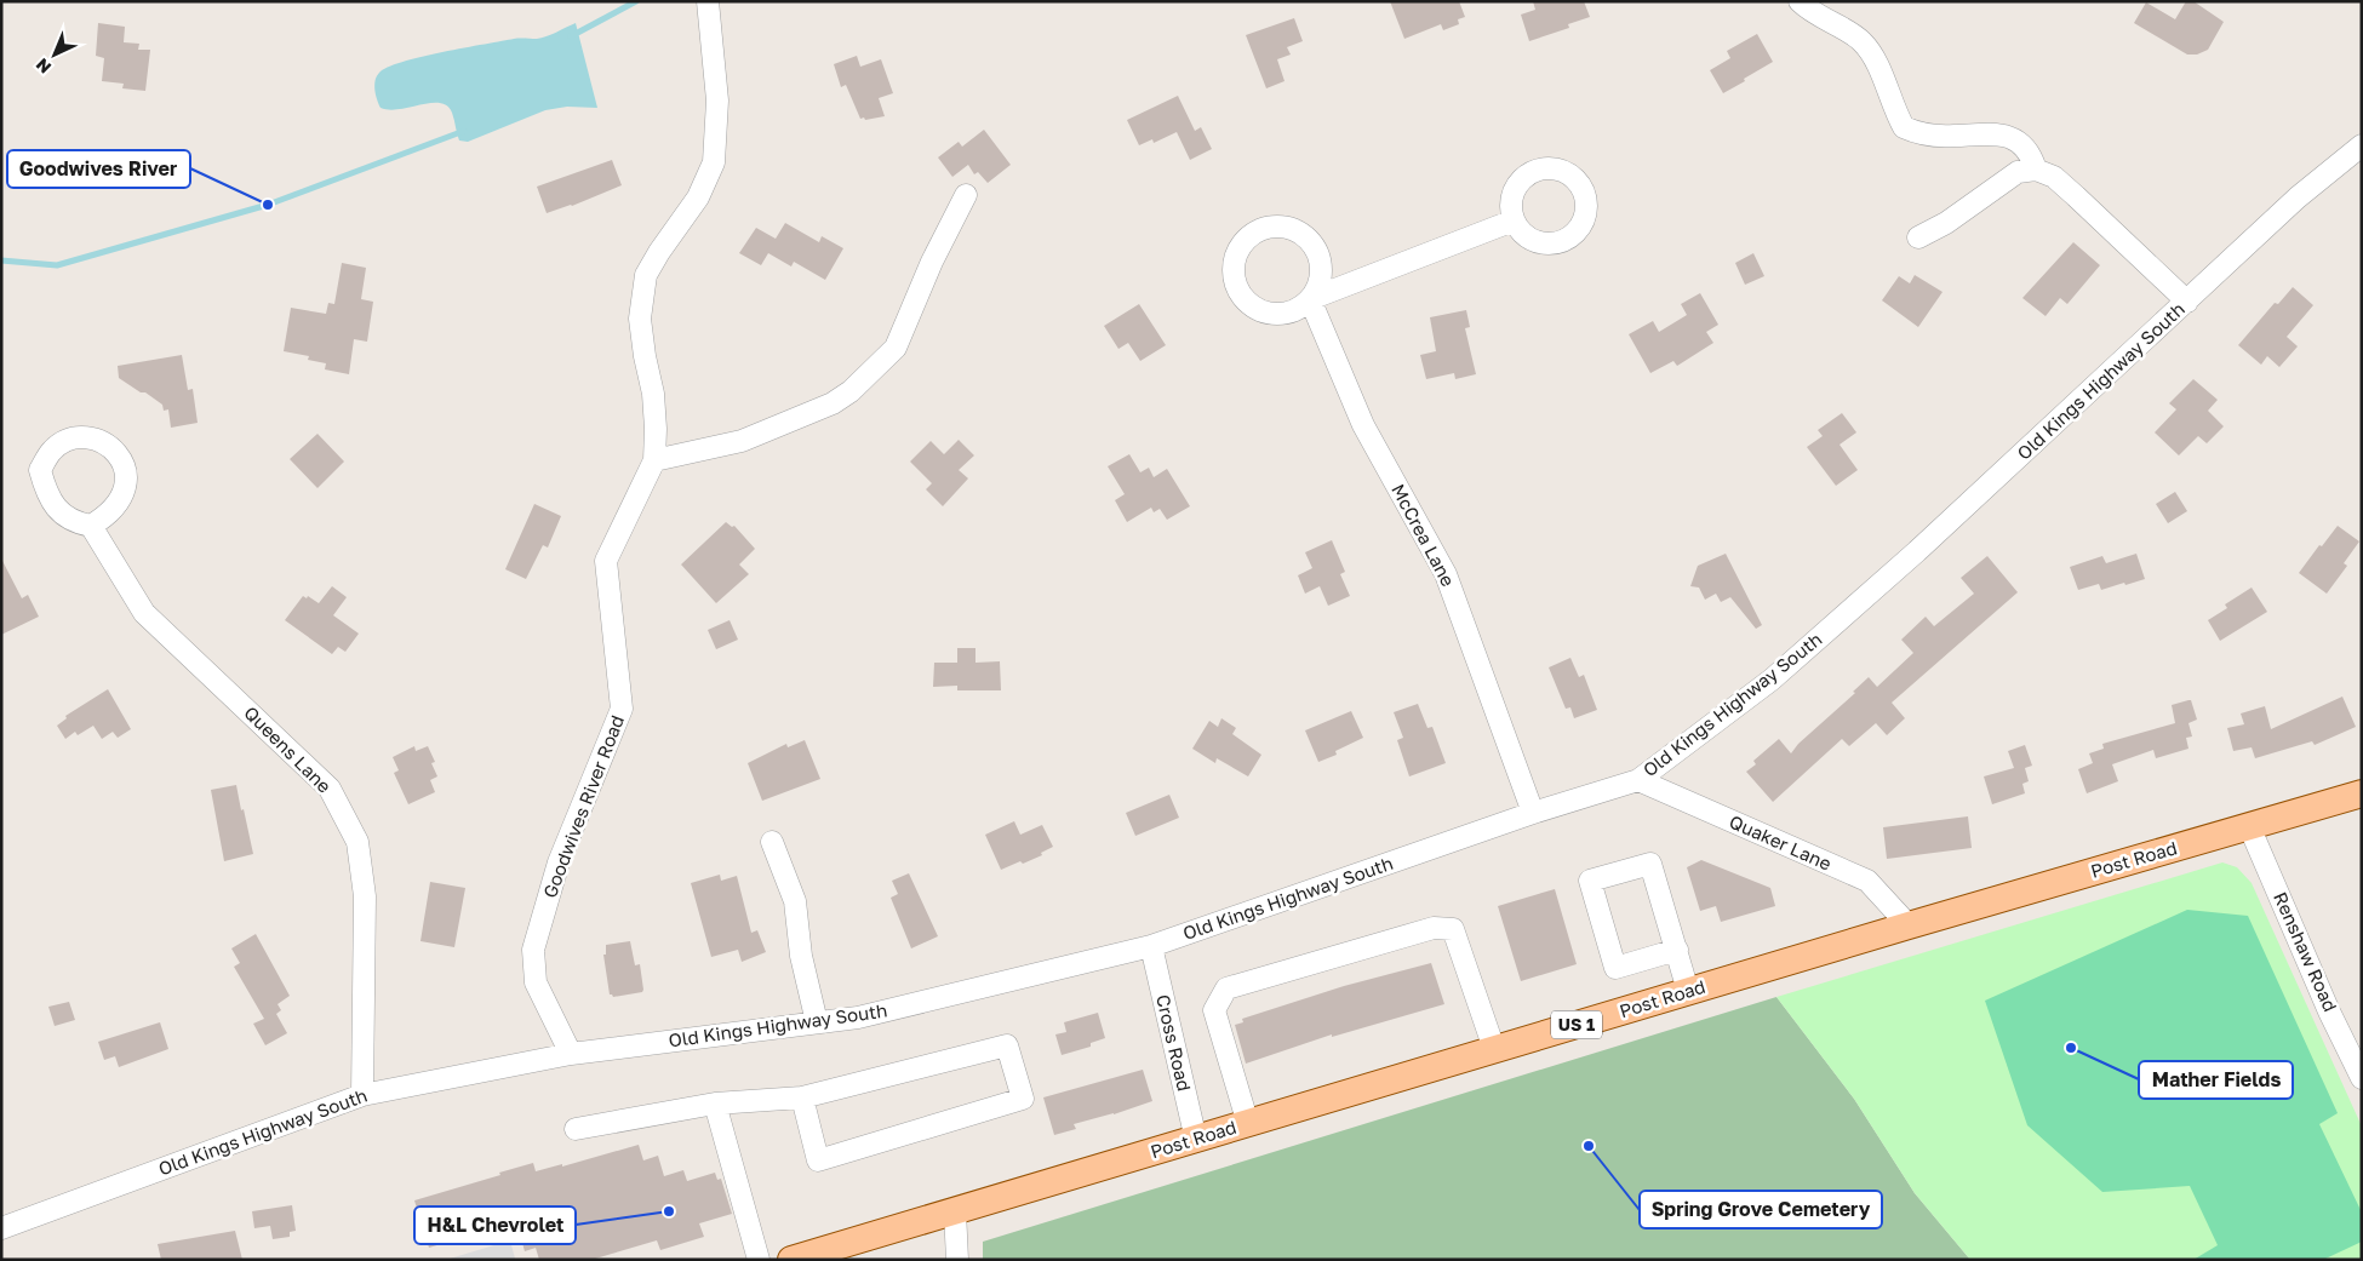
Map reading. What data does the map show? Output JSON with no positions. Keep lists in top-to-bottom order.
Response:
{
  "streets": {
    "main road": ["Post Road", "US 1"],
    "street": [
      "Old Kings Highway South",
      "McCrea Lane",
      "Queens Lane",
      "Goodwives River Road",
      "Quaker Lane",
      "Renshaw Road",
      "Cross Road"
    ]
  },
  "crossings": [
    ["Old Kings Highway South", "McCrea Lane"],
    ["Old Kings Highway South", "Queens Lane"],
    ["Old Kings Highway South", "Goodwives River Road"],
    ["Old Kings Highway South", "Quaker Lane"],
    ["Old Kings Highway South", "Cross Road"],
    ["Quaker Lane", "Post Road"],
    ["Post Road", "Renshaw Road"],
    ["Post Road", "Cross Road"]
  ],
  "places": [
    "Goodwives River",
    "Mather Fields",
    "Spring Grove Cemetery",
    "H&L Chevrolet"
  ],
  "north": "bottom left"
}
